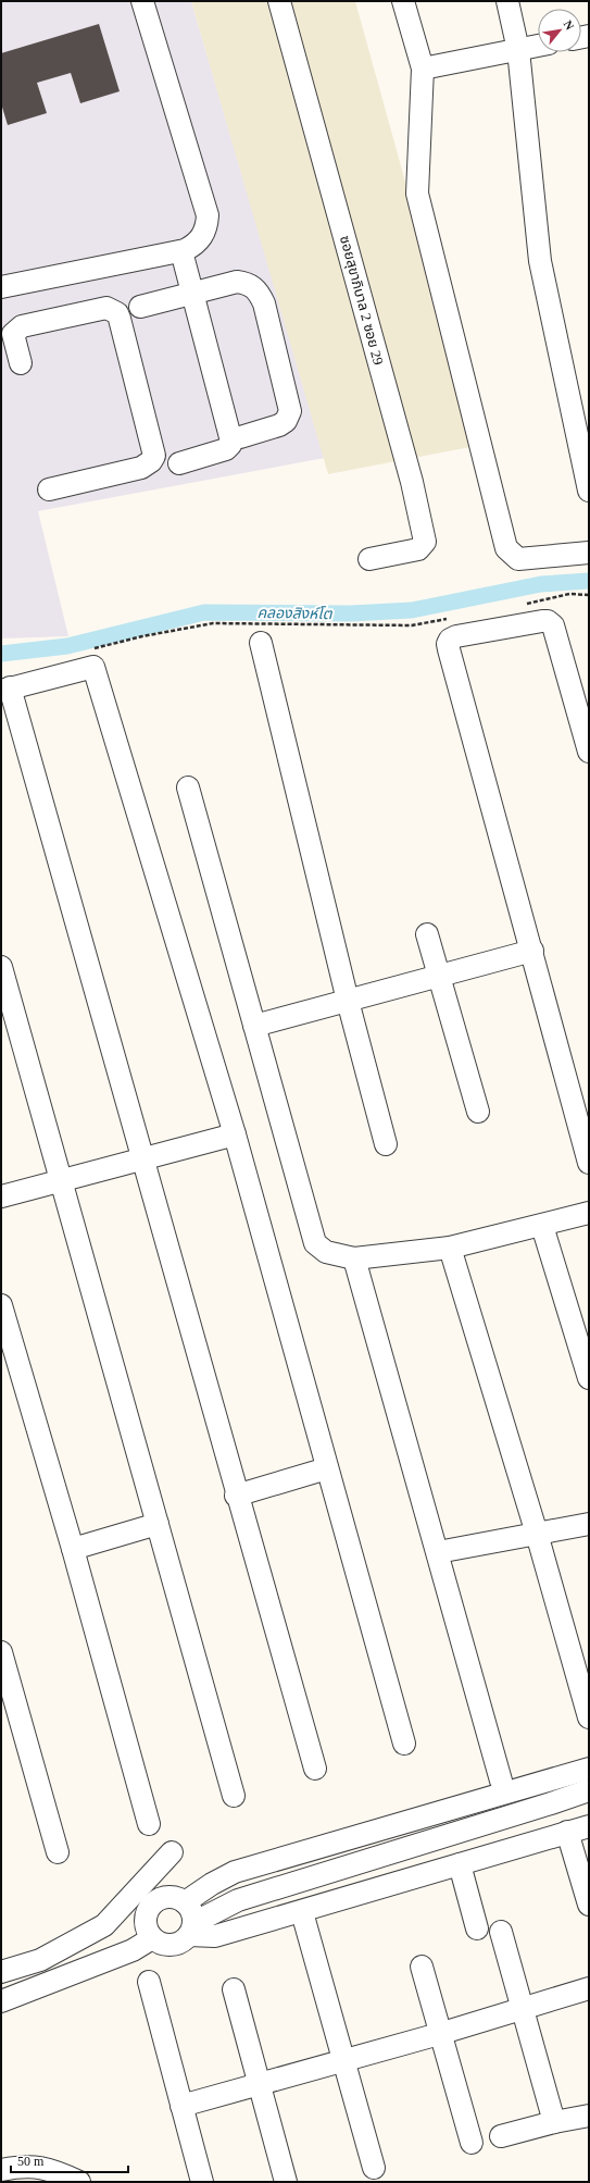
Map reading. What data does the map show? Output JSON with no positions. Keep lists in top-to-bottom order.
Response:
{
  "streets": {
    "street": ["ซอยสุขาภิบาล 2 ซอย 29"]
  },
  "water": ["คลองสิงห์โต"],
  "scale_bar": "50 m",
  "north": "top right"
}
